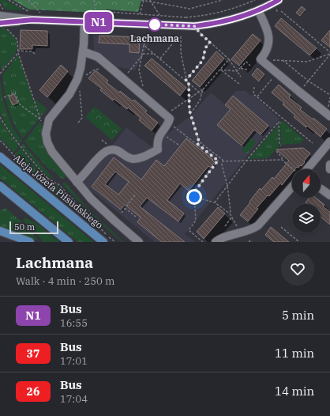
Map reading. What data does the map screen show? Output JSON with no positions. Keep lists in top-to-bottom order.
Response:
{
  "streets": {
    "main road": ["Aleja Józefa Piłsudskiego"]
  },
  "places": ["Lachmana"],
  "lines": ["bus line N1"],
  "scale_bar": "50 m",
  "north": "top",
  "page": {
    "on_map": "N1",
    "scale": "50 m",
    "heading": ["Lachmana", "Walk · 4 min · 250 m"],
    "list": [
      {
        "mark": "N1",
        "name": "Bus",
        "note": "16:55",
        "value": "5 min"
      },
      {
        "mark": "37",
        "name": "Bus",
        "note": "17:01",
        "value": "11 min"
      },
      {
        "mark": "26",
        "name": "Bus",
        "note": "17:04",
        "value": "14 min"
      }
    ]
  }
}
